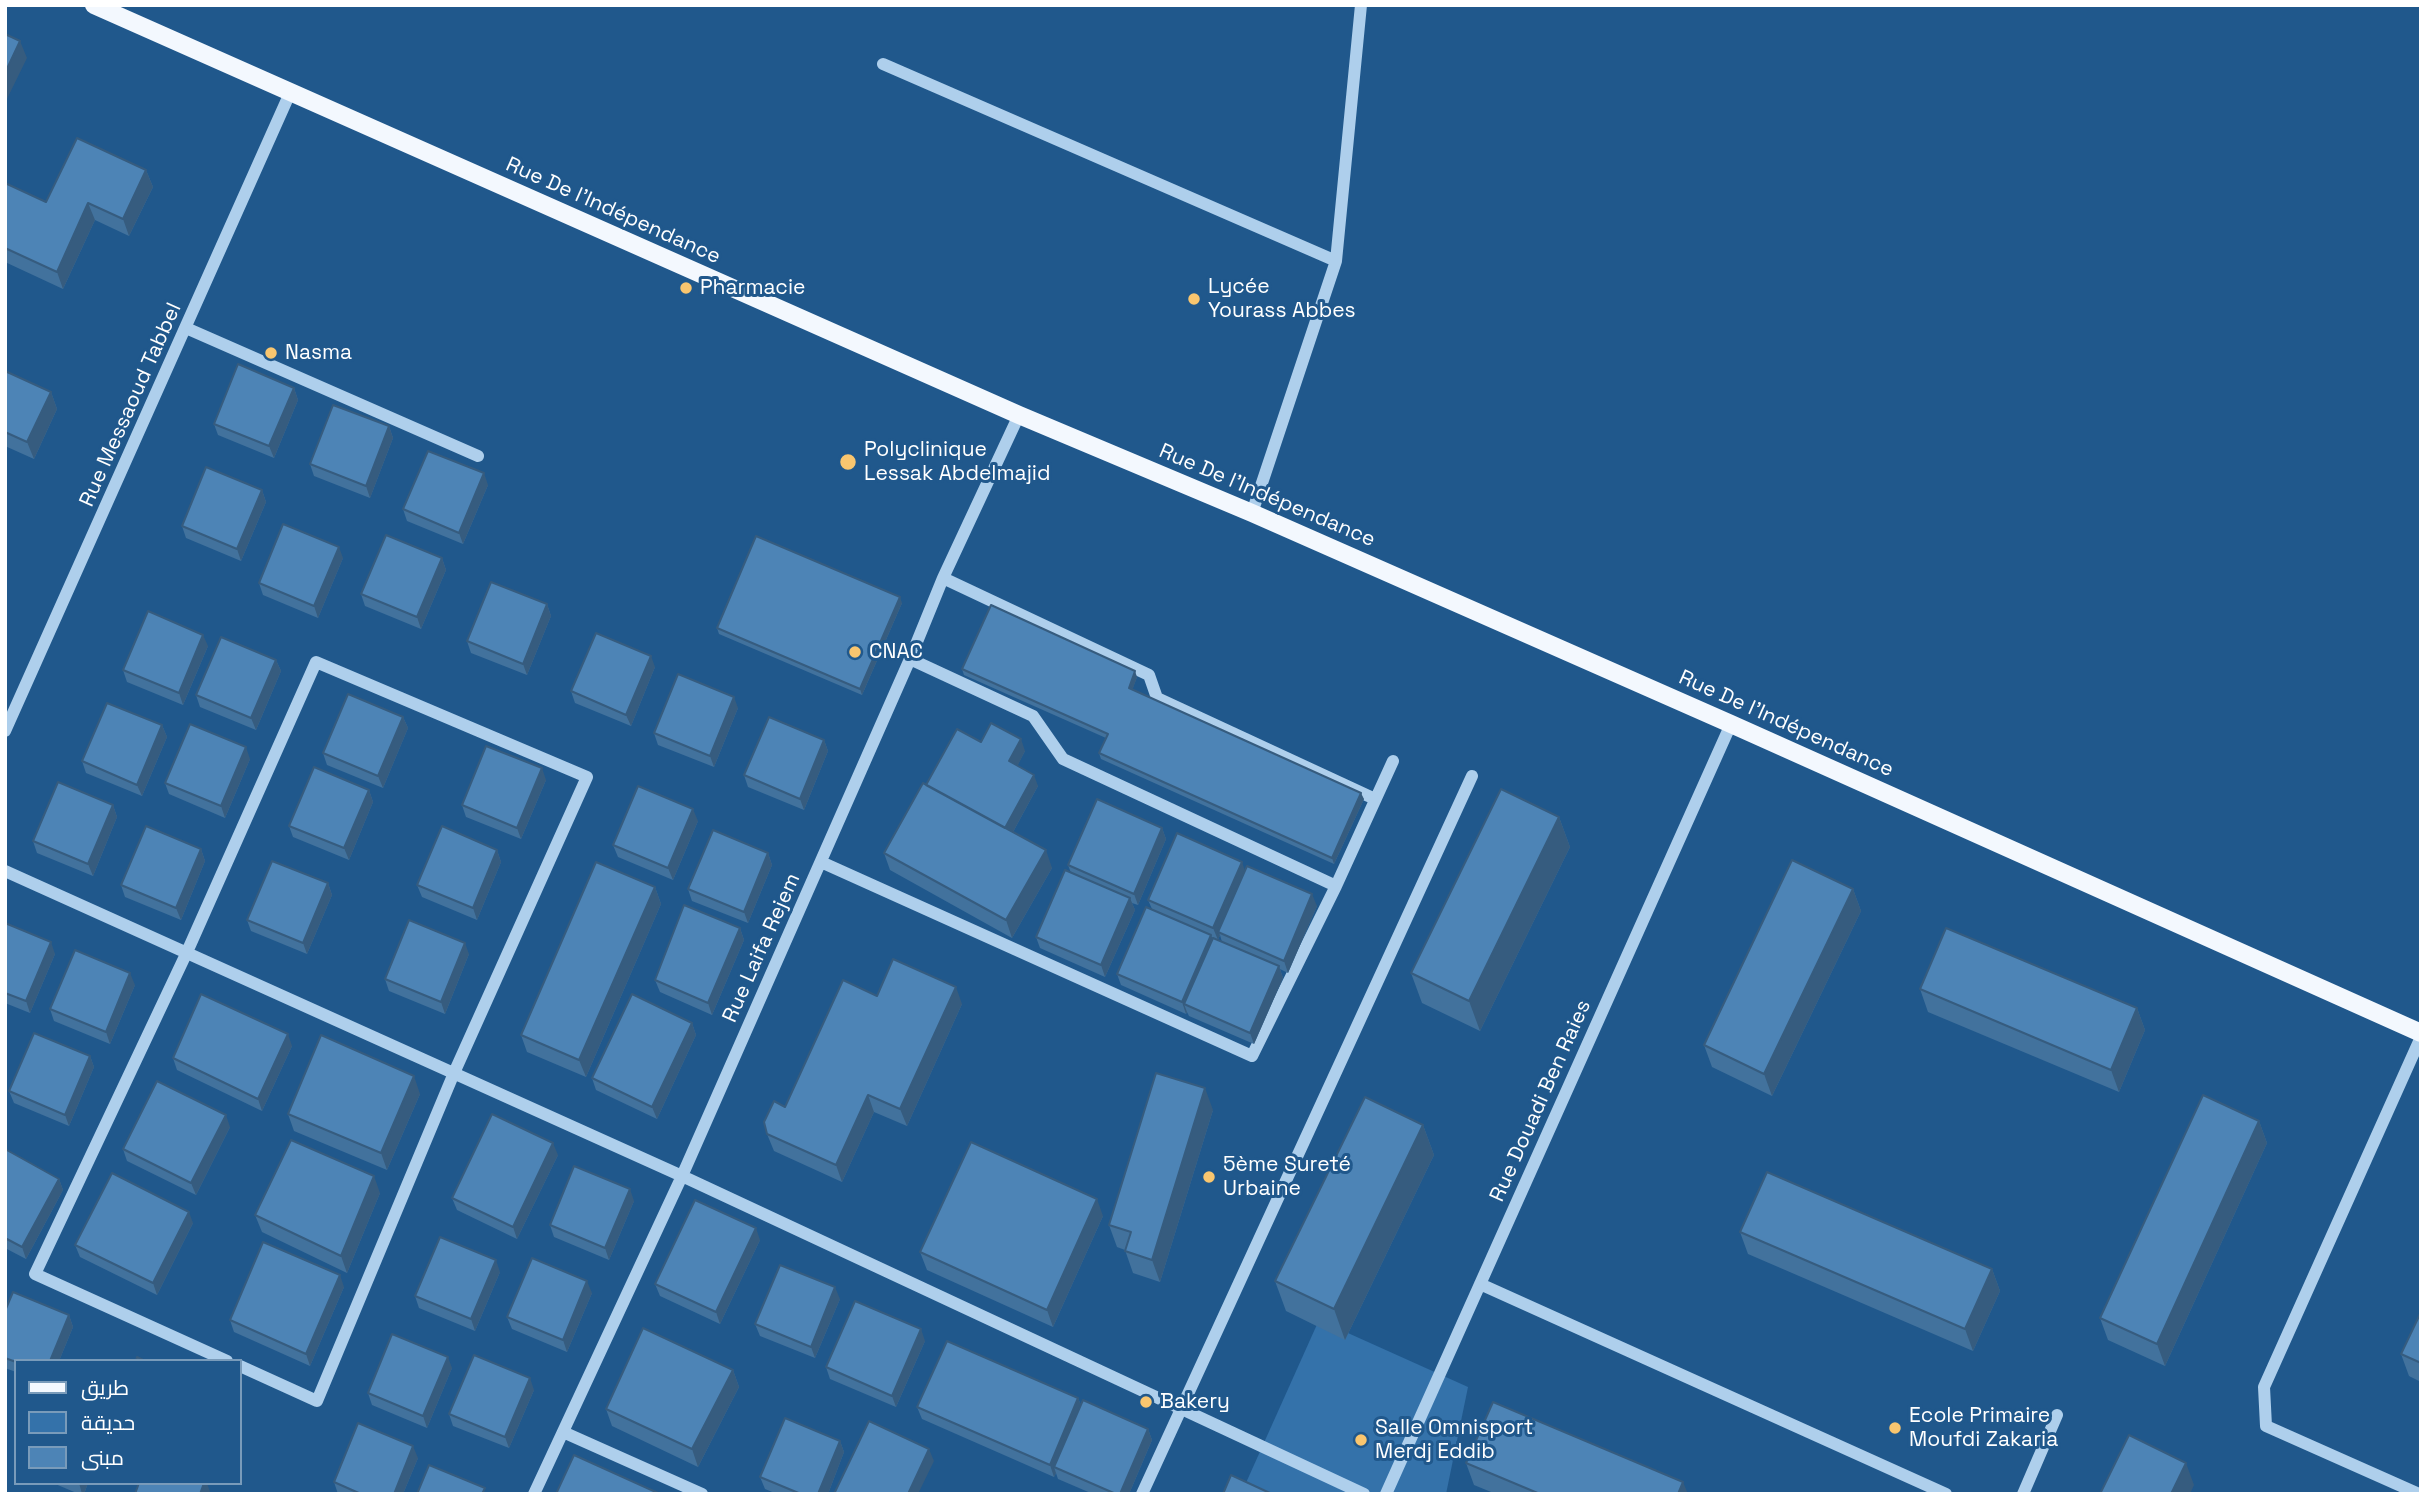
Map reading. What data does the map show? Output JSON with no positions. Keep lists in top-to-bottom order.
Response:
{
  "streets": {
    "main road": ["Rue De l'Indépendance"],
    "street": ["Rue Messaoud Tabbel", "Rue Laifa Rejem", "Rue Douadi Ben Raies"]
  },
  "crossings": [
    ["Rue De l'Indépendance", "Rue Messaoud Tabbel"],
    ["Rue De l'Indépendance", "Rue Laifa Rejem"],
    ["Rue De l'Indépendance", "Rue Douadi Ben Raies"]
  ],
  "places": [
    "Pharmacie",
    "Lycée Yourass Abbes",
    "Nasma",
    "Polyclinique Lessak Abdelmajid",
    "CNAC",
    "5ème Sureté Urbaine",
    "Bakery",
    "Ecole Primaire Moufdi Zakaria",
    "Salle Omnisport Merdj Eddib"
  ],
  "legend": ["طريق", "حديقة", "مبنى"]
}
